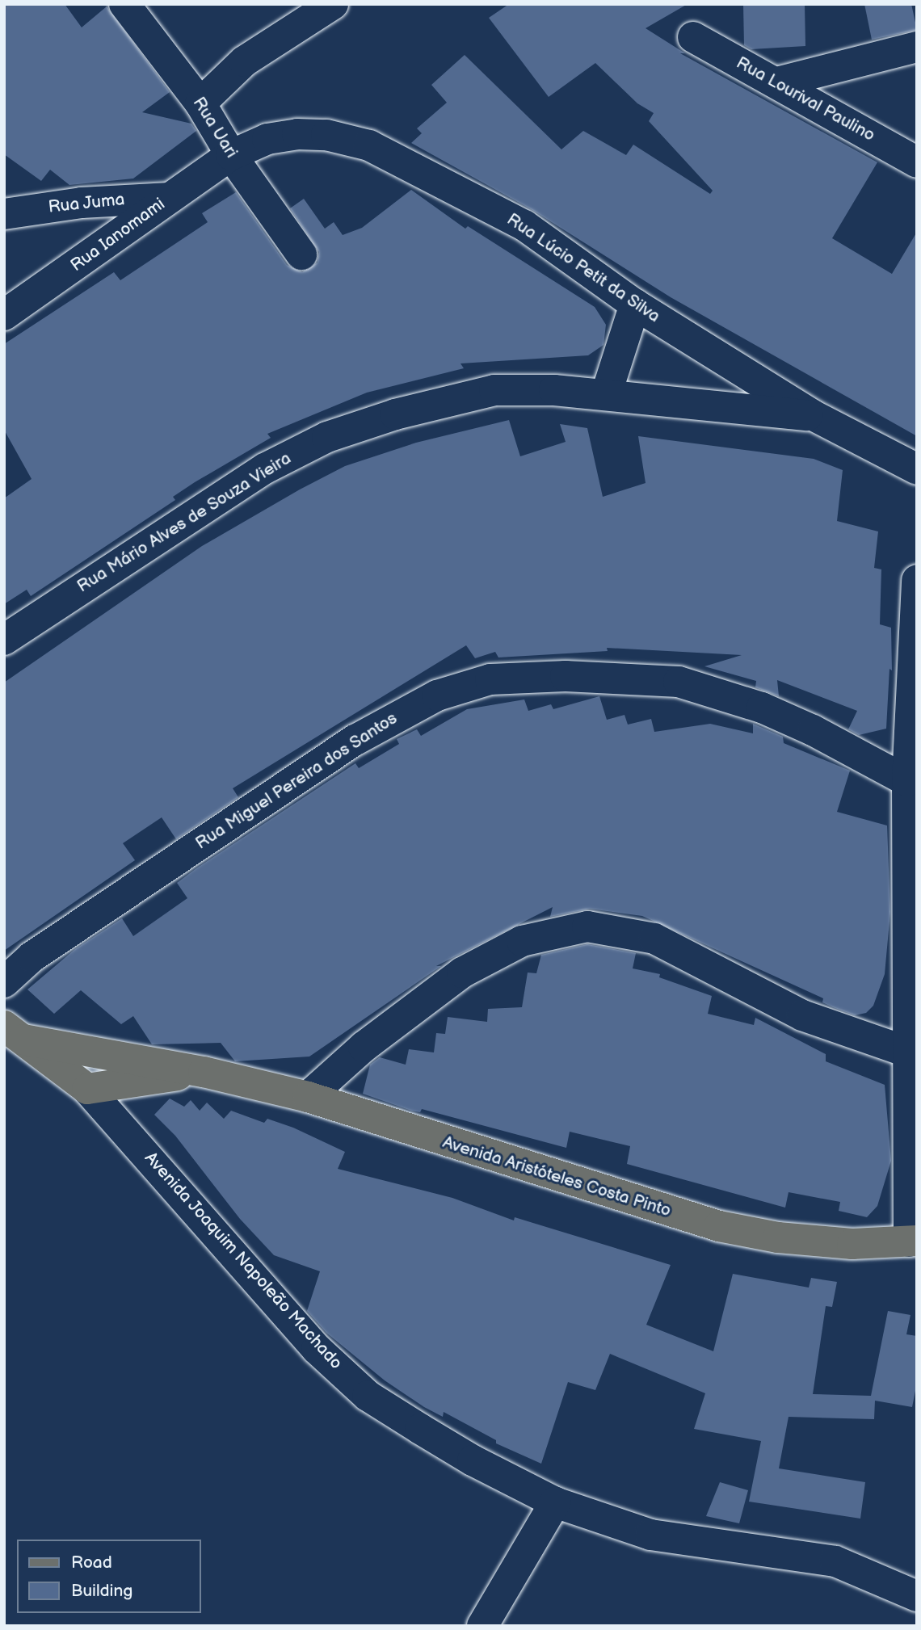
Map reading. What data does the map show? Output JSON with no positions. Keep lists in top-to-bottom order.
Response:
{
  "streets": {
    "main road": ["Avenida Aristóteles Costa Pinto"],
    "street": [
      "Rua Lourival Paulino",
      "Rua Uari",
      "Rua Juma",
      "Rua Ianomami",
      "Rua Lúcio Petit da Silva",
      "Rua Mário Alves de Souza Vieira",
      "Rua Miguel Pereira dos Santos",
      "Avenida Joaquim Napoleão Machado"
    ]
  },
  "crossings": [
    ["Rua Uari", "Rua Ianomami"],
    ["Rua Uari", "Rua Lúcio Petit da Silva"],
    ["Rua Juma", "Rua Ianomami"],
    ["Rua Ianomami", "Rua Lúcio Petit da Silva"],
    ["Rua Lúcio Petit da Silva", "Rua Mário Alves de Souza Vieira"],
    ["Avenida Aristóteles Costa Pinto", "Avenida Joaquim Napoleão Machado"]
  ],
  "legend": ["Road", "Building"]
}
